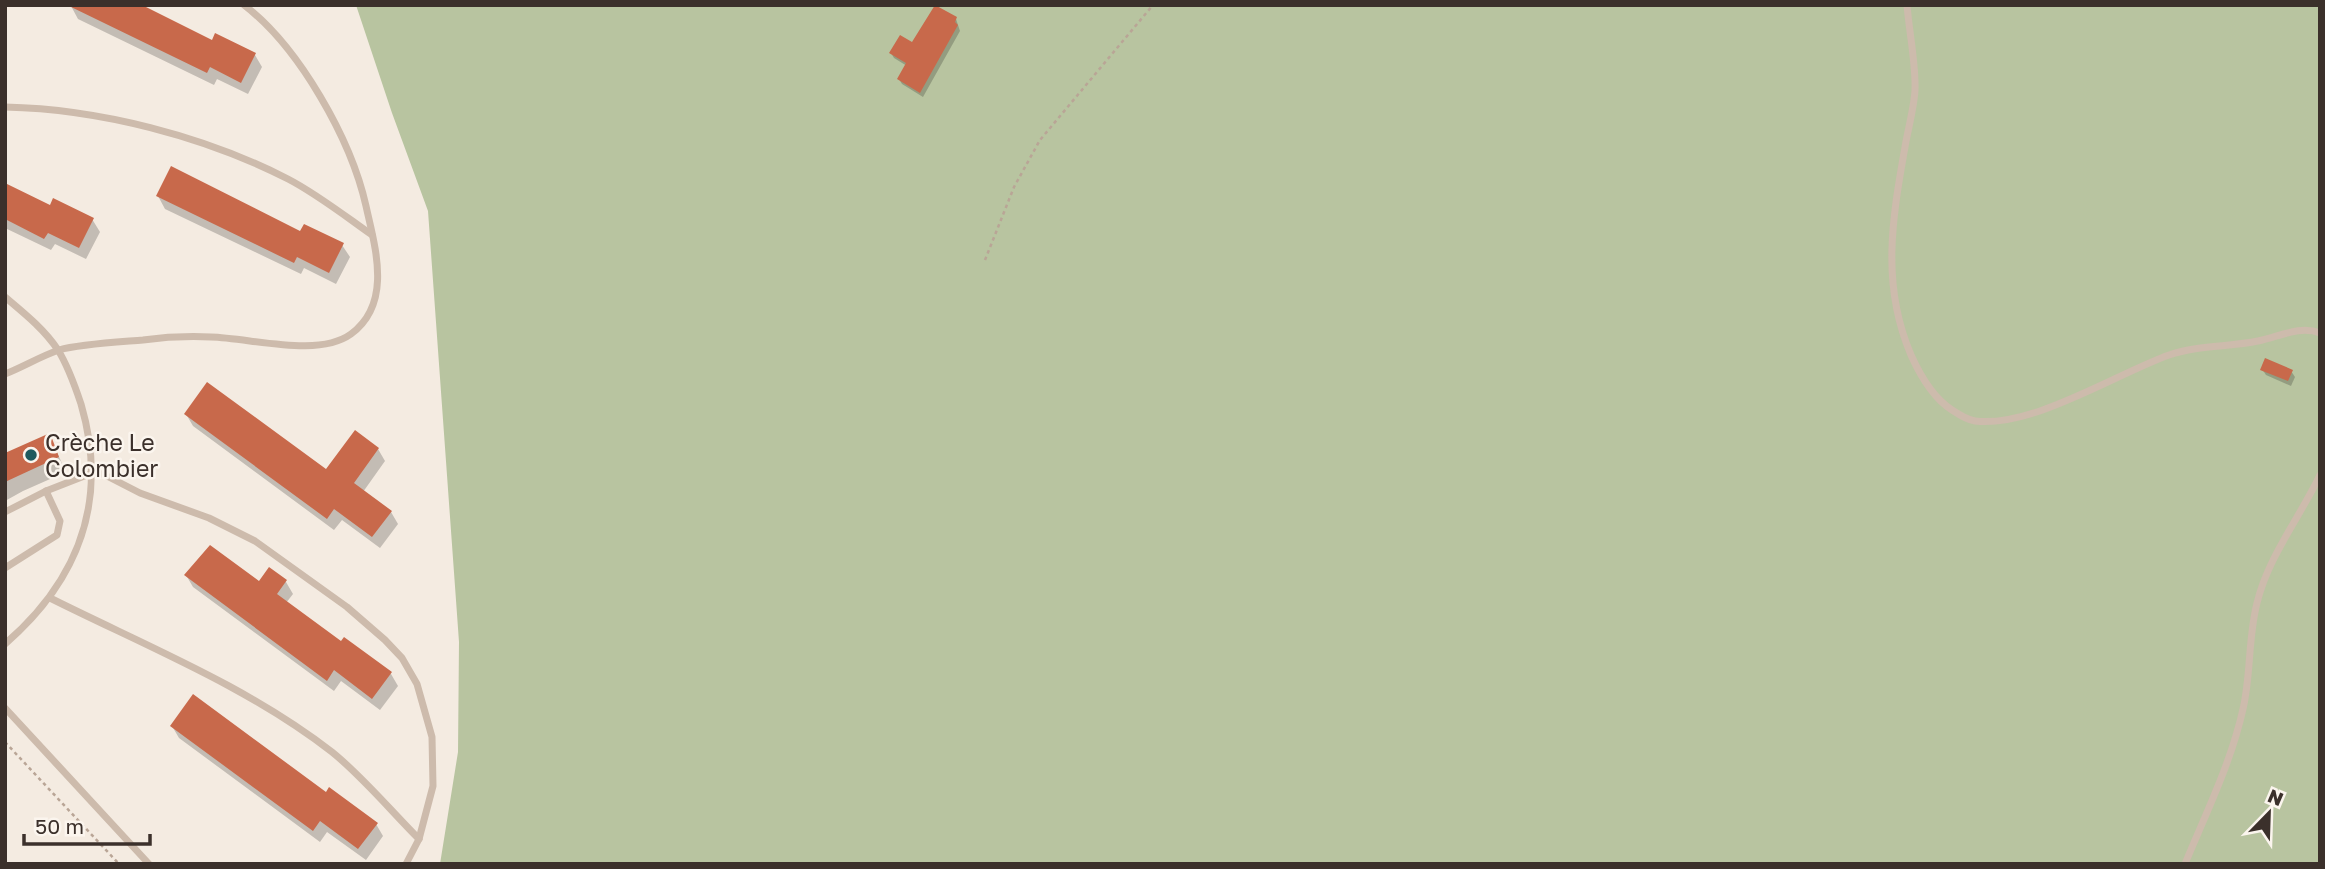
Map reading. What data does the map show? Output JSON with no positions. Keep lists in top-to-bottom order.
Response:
{
  "places": ["Crèche Le Colombier"],
  "scale_bar": "50 m",
  "north": "top right"
}
